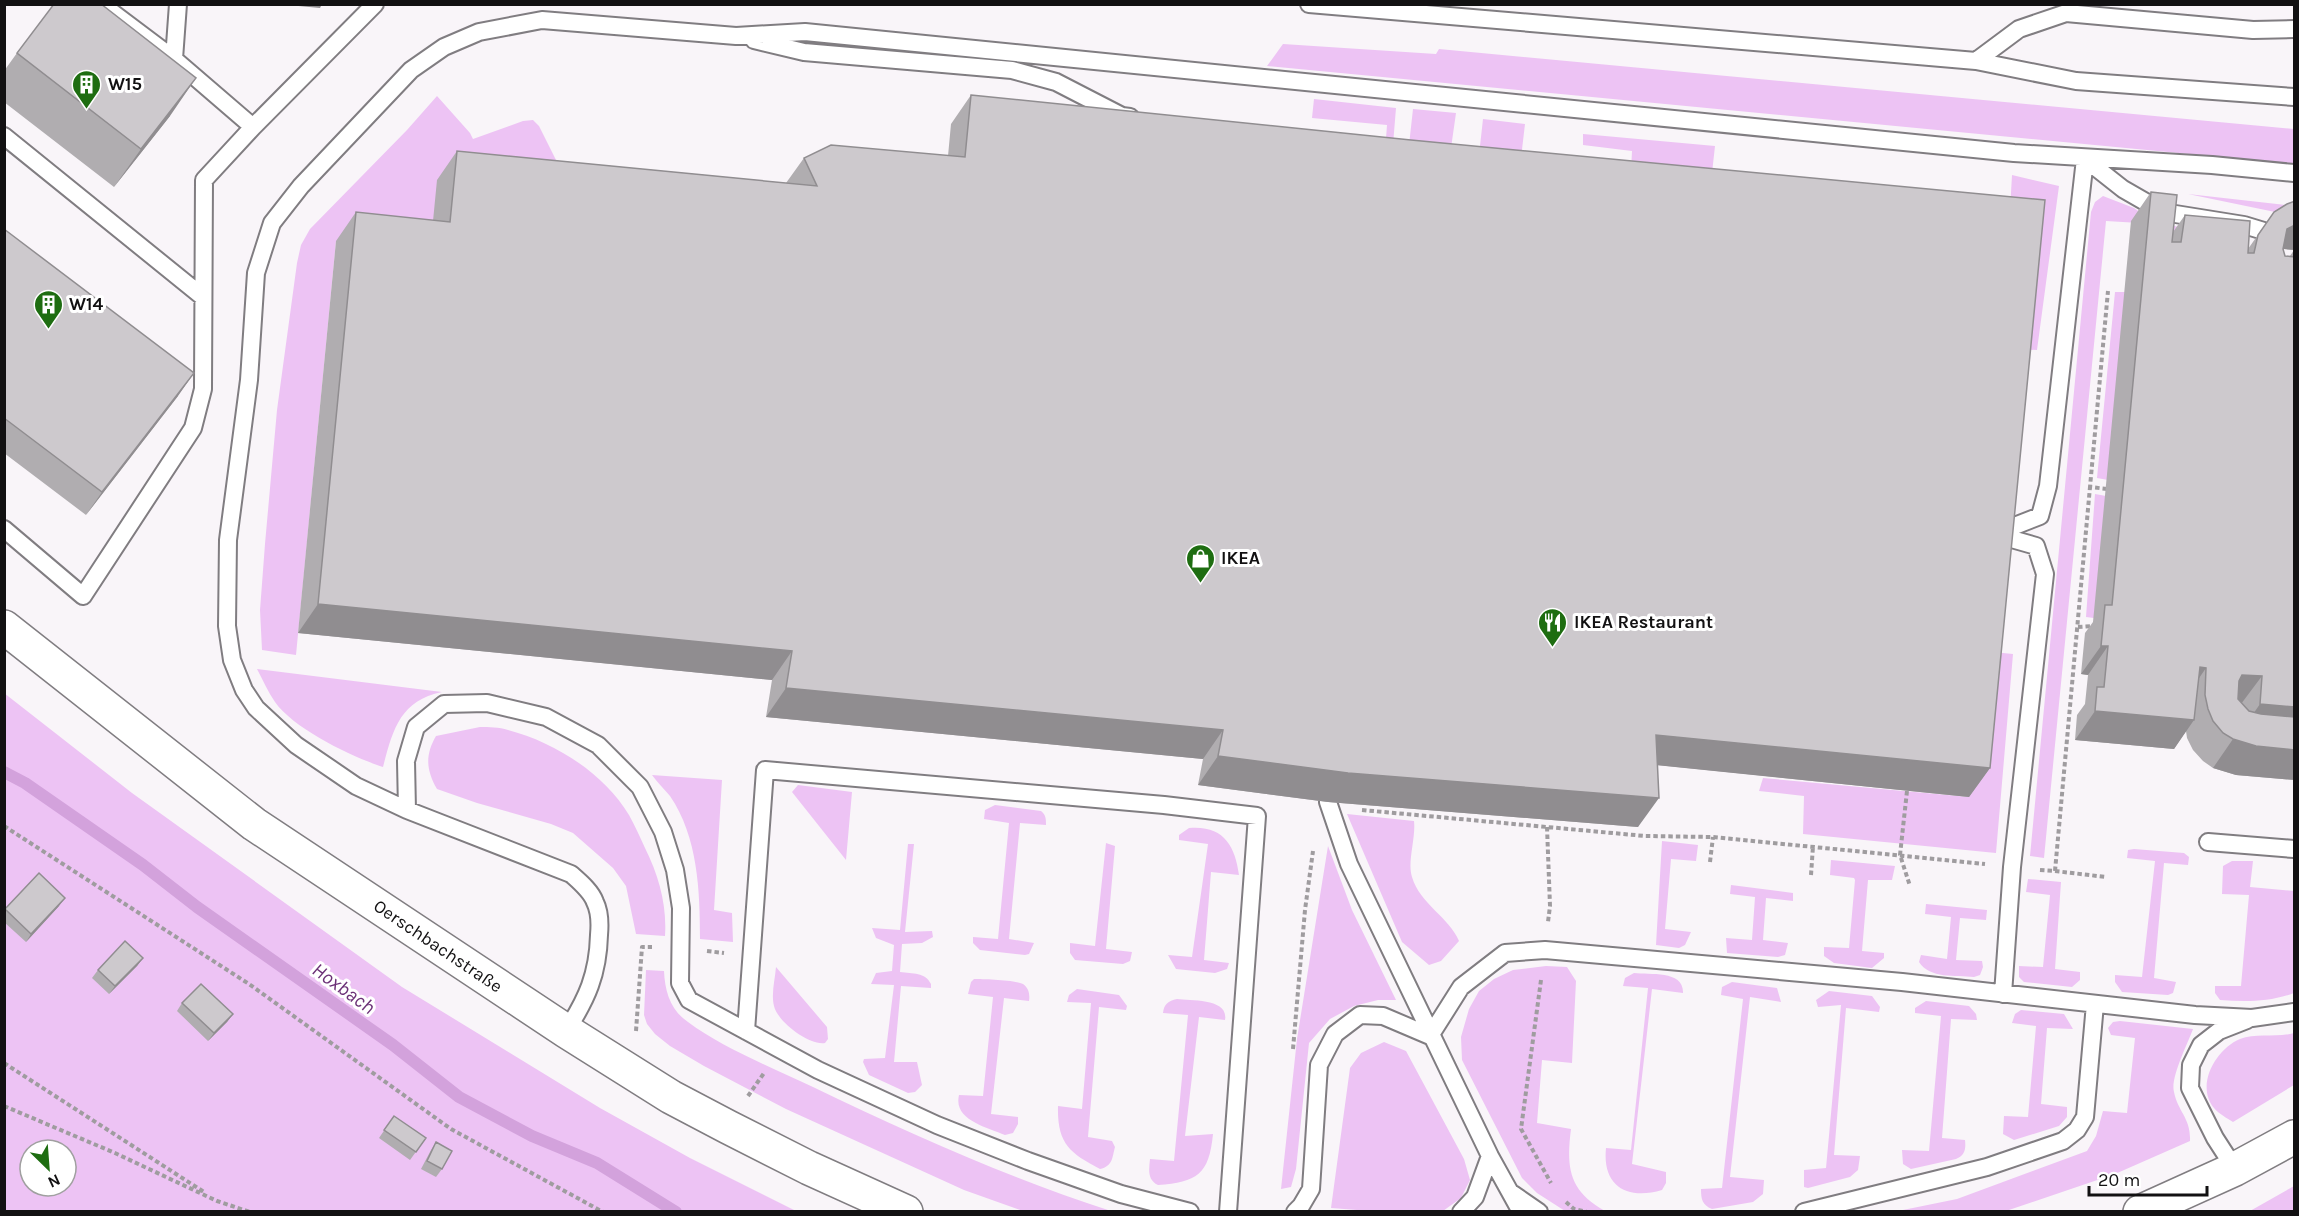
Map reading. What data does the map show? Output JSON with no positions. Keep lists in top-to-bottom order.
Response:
{
  "streets": {
    "main road": ["Oerschbachstraße"]
  },
  "water": ["Hoxbach"],
  "places": {
    "building": ["W15", "W14"],
    "shop": ["IKEA"],
    "restaurant": ["IKEA Restaurant"]
  },
  "scale_bar": "20 m",
  "north": "bottom right"
}
